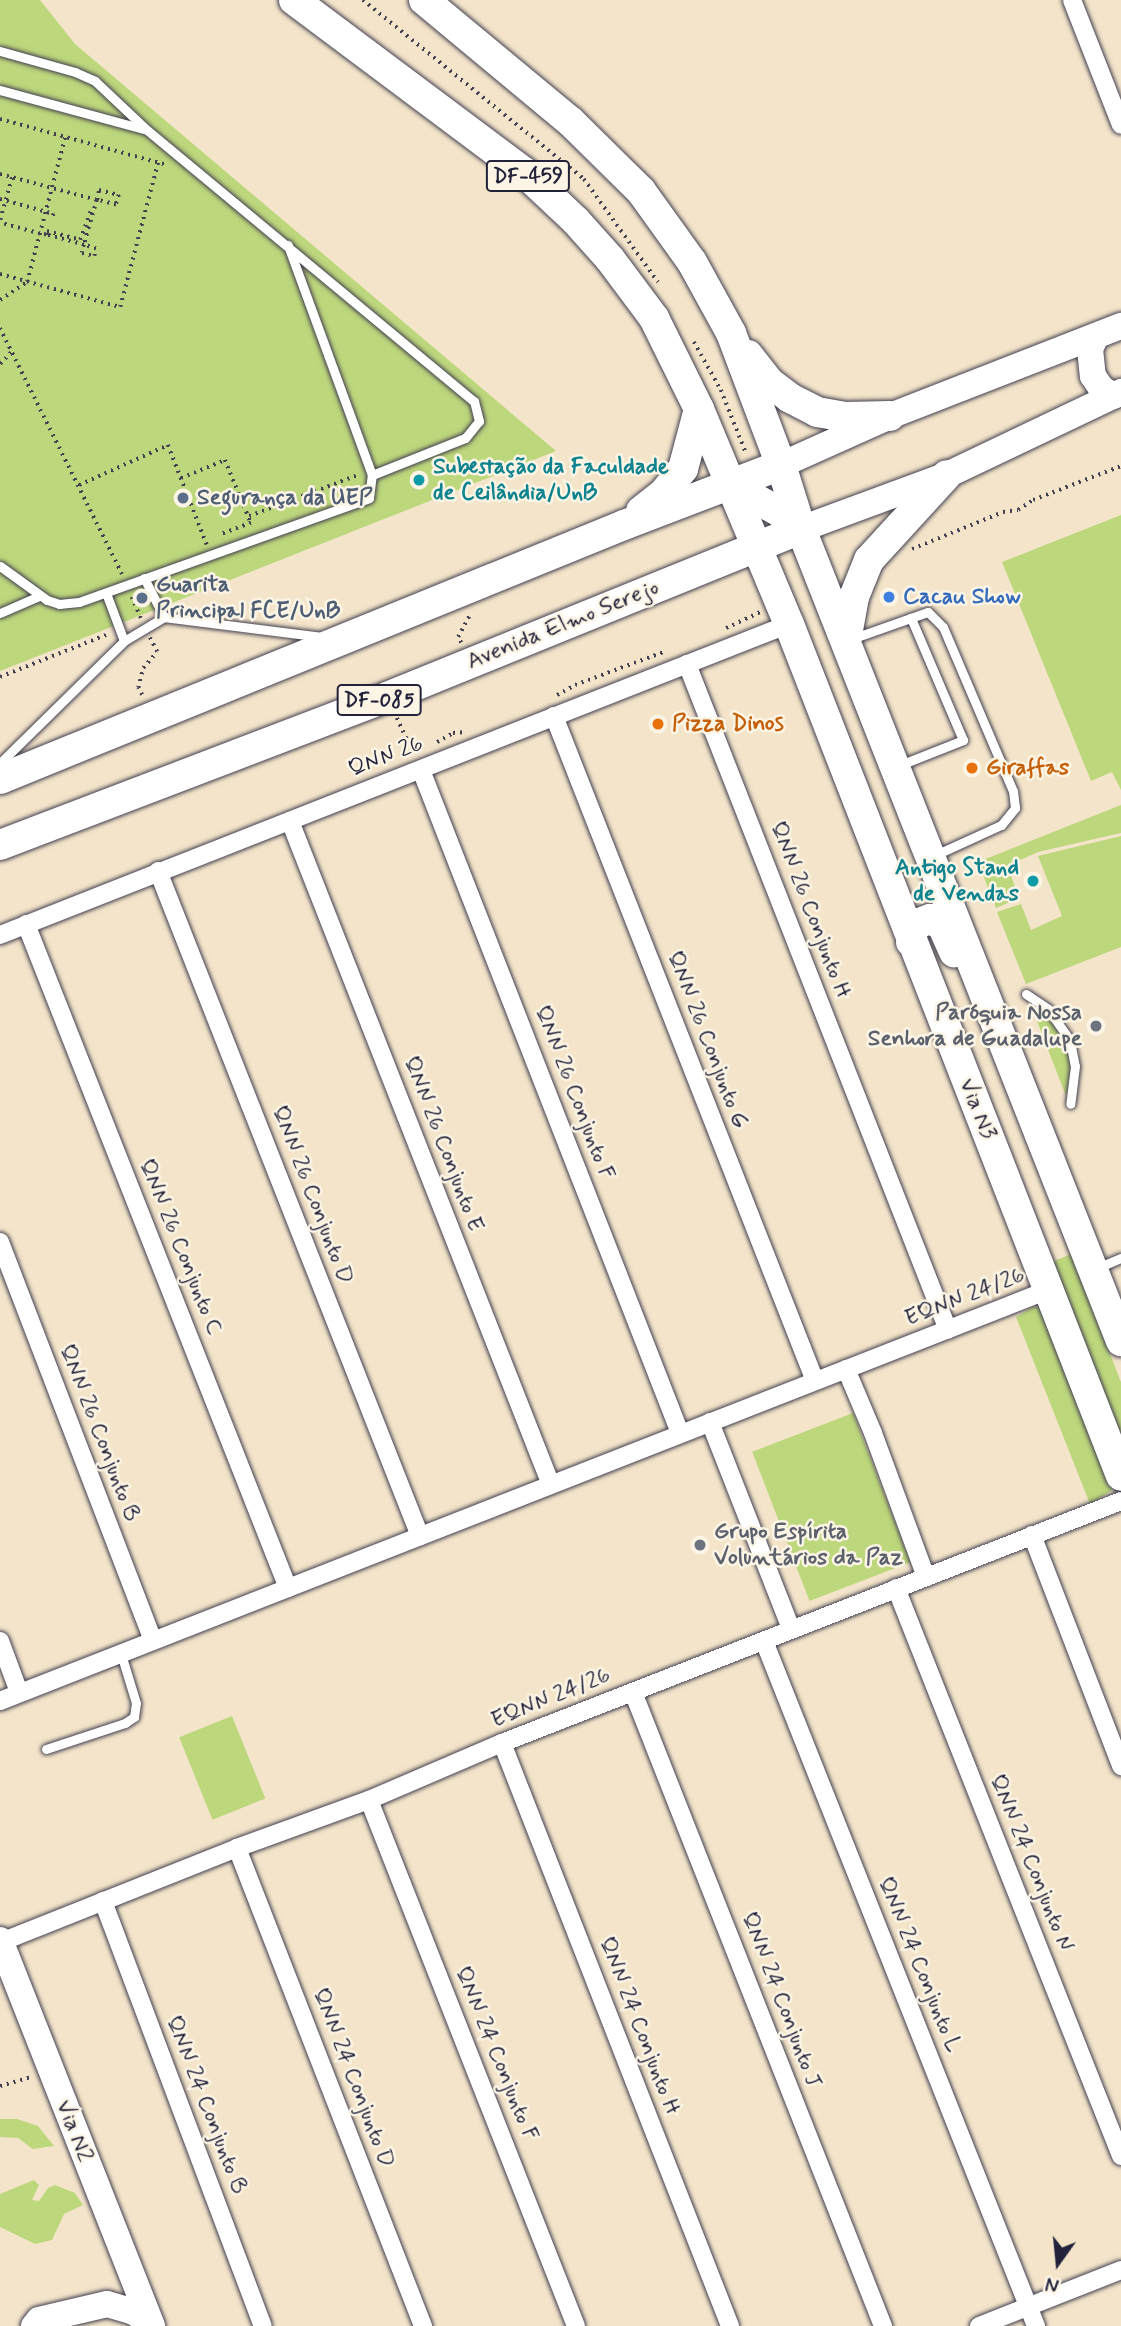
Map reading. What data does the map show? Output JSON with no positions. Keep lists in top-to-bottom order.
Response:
{
  "streets": {
    "main road": [
      "DF-459",
      "Avenida Elmo Serejo",
      "DF-085",
      "Via N3",
      "Via N2"
    ],
    "street": [
      "QNN 26",
      "QNN 26 Conjunto H",
      "QNN 26 Conjunto G",
      "QNN 26 Conjunto F",
      "QNN 26 Conjunto E",
      "QNN 26 Conjunto D",
      "QNN 26 Conjunto C",
      "EQNN 24/26",
      "QNN 26 Conjunto B",
      "QNN 24 Conjunto N",
      "QNN 24 Conjunto L",
      "QNN 24 Conjunto J",
      "QNN 24 Conjunto H",
      "QNN 24 Conjunto F",
      "QNN 24 Conjunto D",
      "QNN 24 Conjunto B"
    ]
  },
  "crossings": [
    ["DF-459", "Avenida Elmo Serejo"],
    ["DF-459", "Via N3"],
    ["Avenida Elmo Serejo", "Via N3"],
    ["QNN 26", "QNN 26 Conjunto H"],
    ["QNN 26", "QNN 26 Conjunto G"],
    ["QNN 26", "QNN 26 Conjunto F"],
    ["QNN 26", "Via N3"],
    ["QNN 26", "QNN 26 Conjunto E"],
    ["QNN 26", "QNN 26 Conjunto D"],
    ["QNN 26", "QNN 26 Conjunto C"],
    ["QNN 26 Conjunto H", "EQNN 24/26"],
    ["QNN 26 Conjunto G", "EQNN 24/26"],
    ["QNN 26 Conjunto F", "EQNN 24/26"],
    ["Via N3", "EQNN 24/26"],
    ["QNN 26 Conjunto E", "EQNN 24/26"],
    ["QNN 26 Conjunto D", "EQNN 24/26"],
    ["QNN 26 Conjunto C", "EQNN 24/26"],
    ["EQNN 24/26", "QNN 26 Conjunto B"],
    ["EQNN 24/26", "QNN 24 Conjunto N"],
    ["EQNN 24/26", "QNN 24 Conjunto L"],
    ["EQNN 24/26", "QNN 24 Conjunto J"],
    ["EQNN 24/26", "QNN 24 Conjunto H"],
    ["EQNN 24/26", "QNN 24 Conjunto F"],
    ["EQNN 24/26", "QNN 24 Conjunto D"],
    ["EQNN 24/26", "QNN 24 Conjunto B"],
    ["EQNN 24/26", "Via N2"]
  ],
  "places": [
    "Subestação da Faculdade de Ceilândia/UnB",
    "Segurança da UEP",
    "Cacau Show",
    "Guarita Principal FCE/UnB",
    "Pizza Dinos",
    "Giraffas",
    "Antigo Stand de Vendas",
    "Paróquia Nossa Senhora de Guadalupe",
    "Grupo Espírita Voluntários da Paz"
  ],
  "north": "bottom"
}
